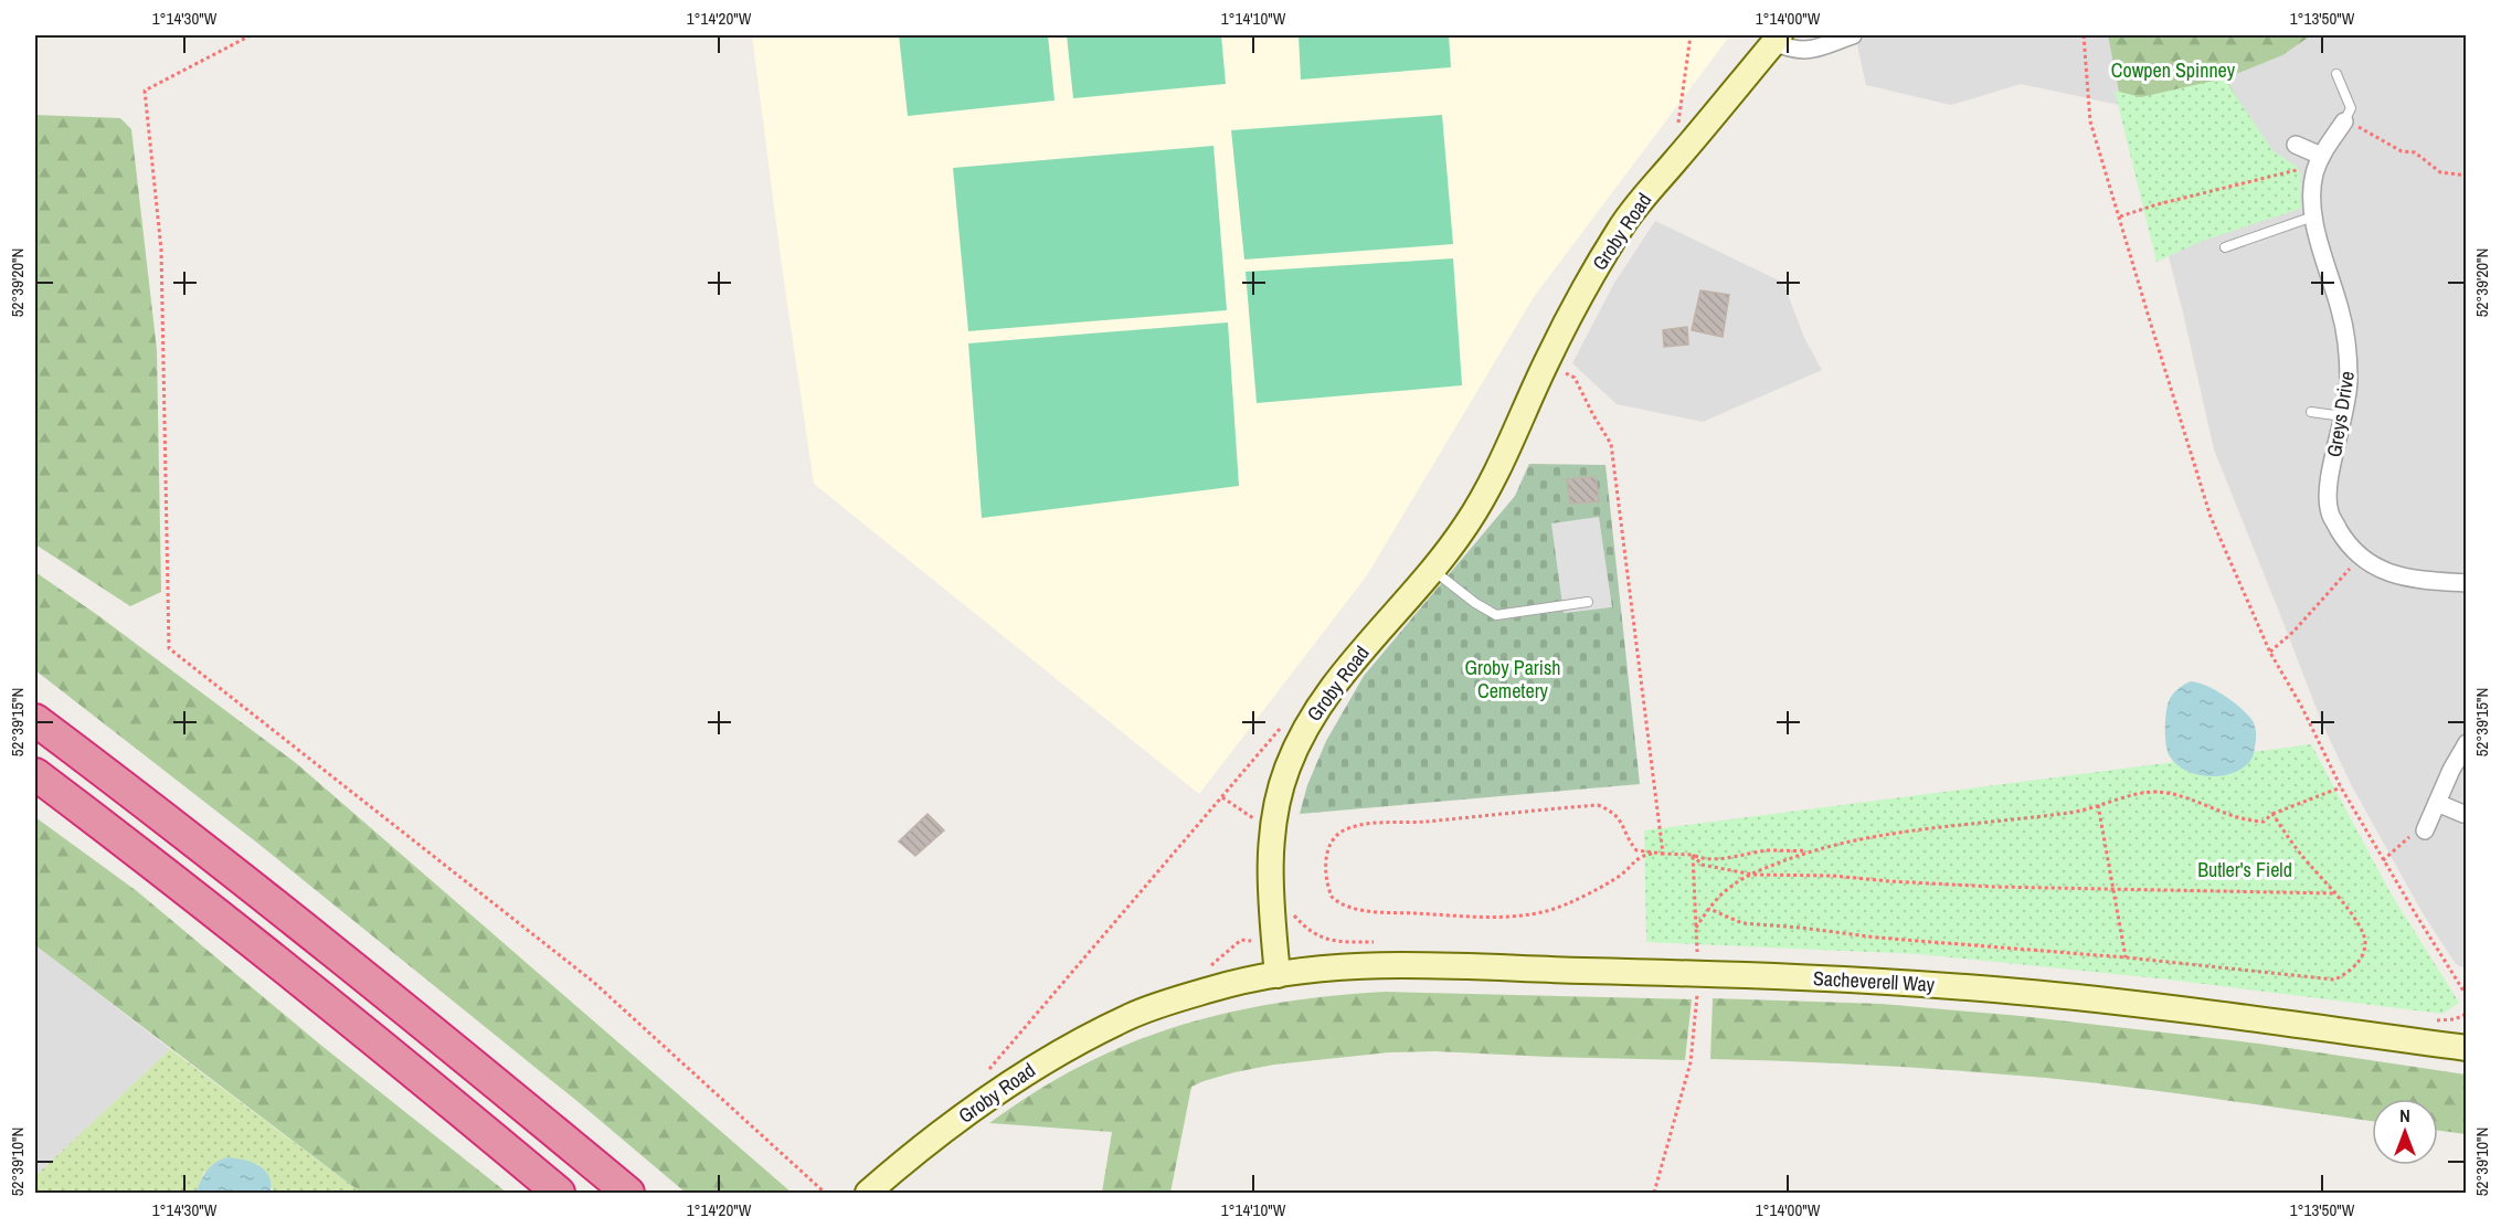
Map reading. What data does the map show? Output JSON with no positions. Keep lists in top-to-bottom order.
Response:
{
  "streets": {
    "street": ["Groby Road", "Greys Drive", "Sacheverell Way"]
  },
  "crossings": [
    ["Groby Road", "Sacheverell Way"]
  ],
  "parks": ["Cowpen Spinney", "Groby Parish Cemetery", "Butler's Field"],
  "north": "top",
  "coordinates": [
    "1°14'30\"W",
    "1°14'20\"W",
    "1°14'10\"W",
    "1°14'00\"W",
    "1°13'50\"W",
    "52°39'20\"N",
    "52°39'15\"N",
    "52°39'10\"N"
  ]
}
